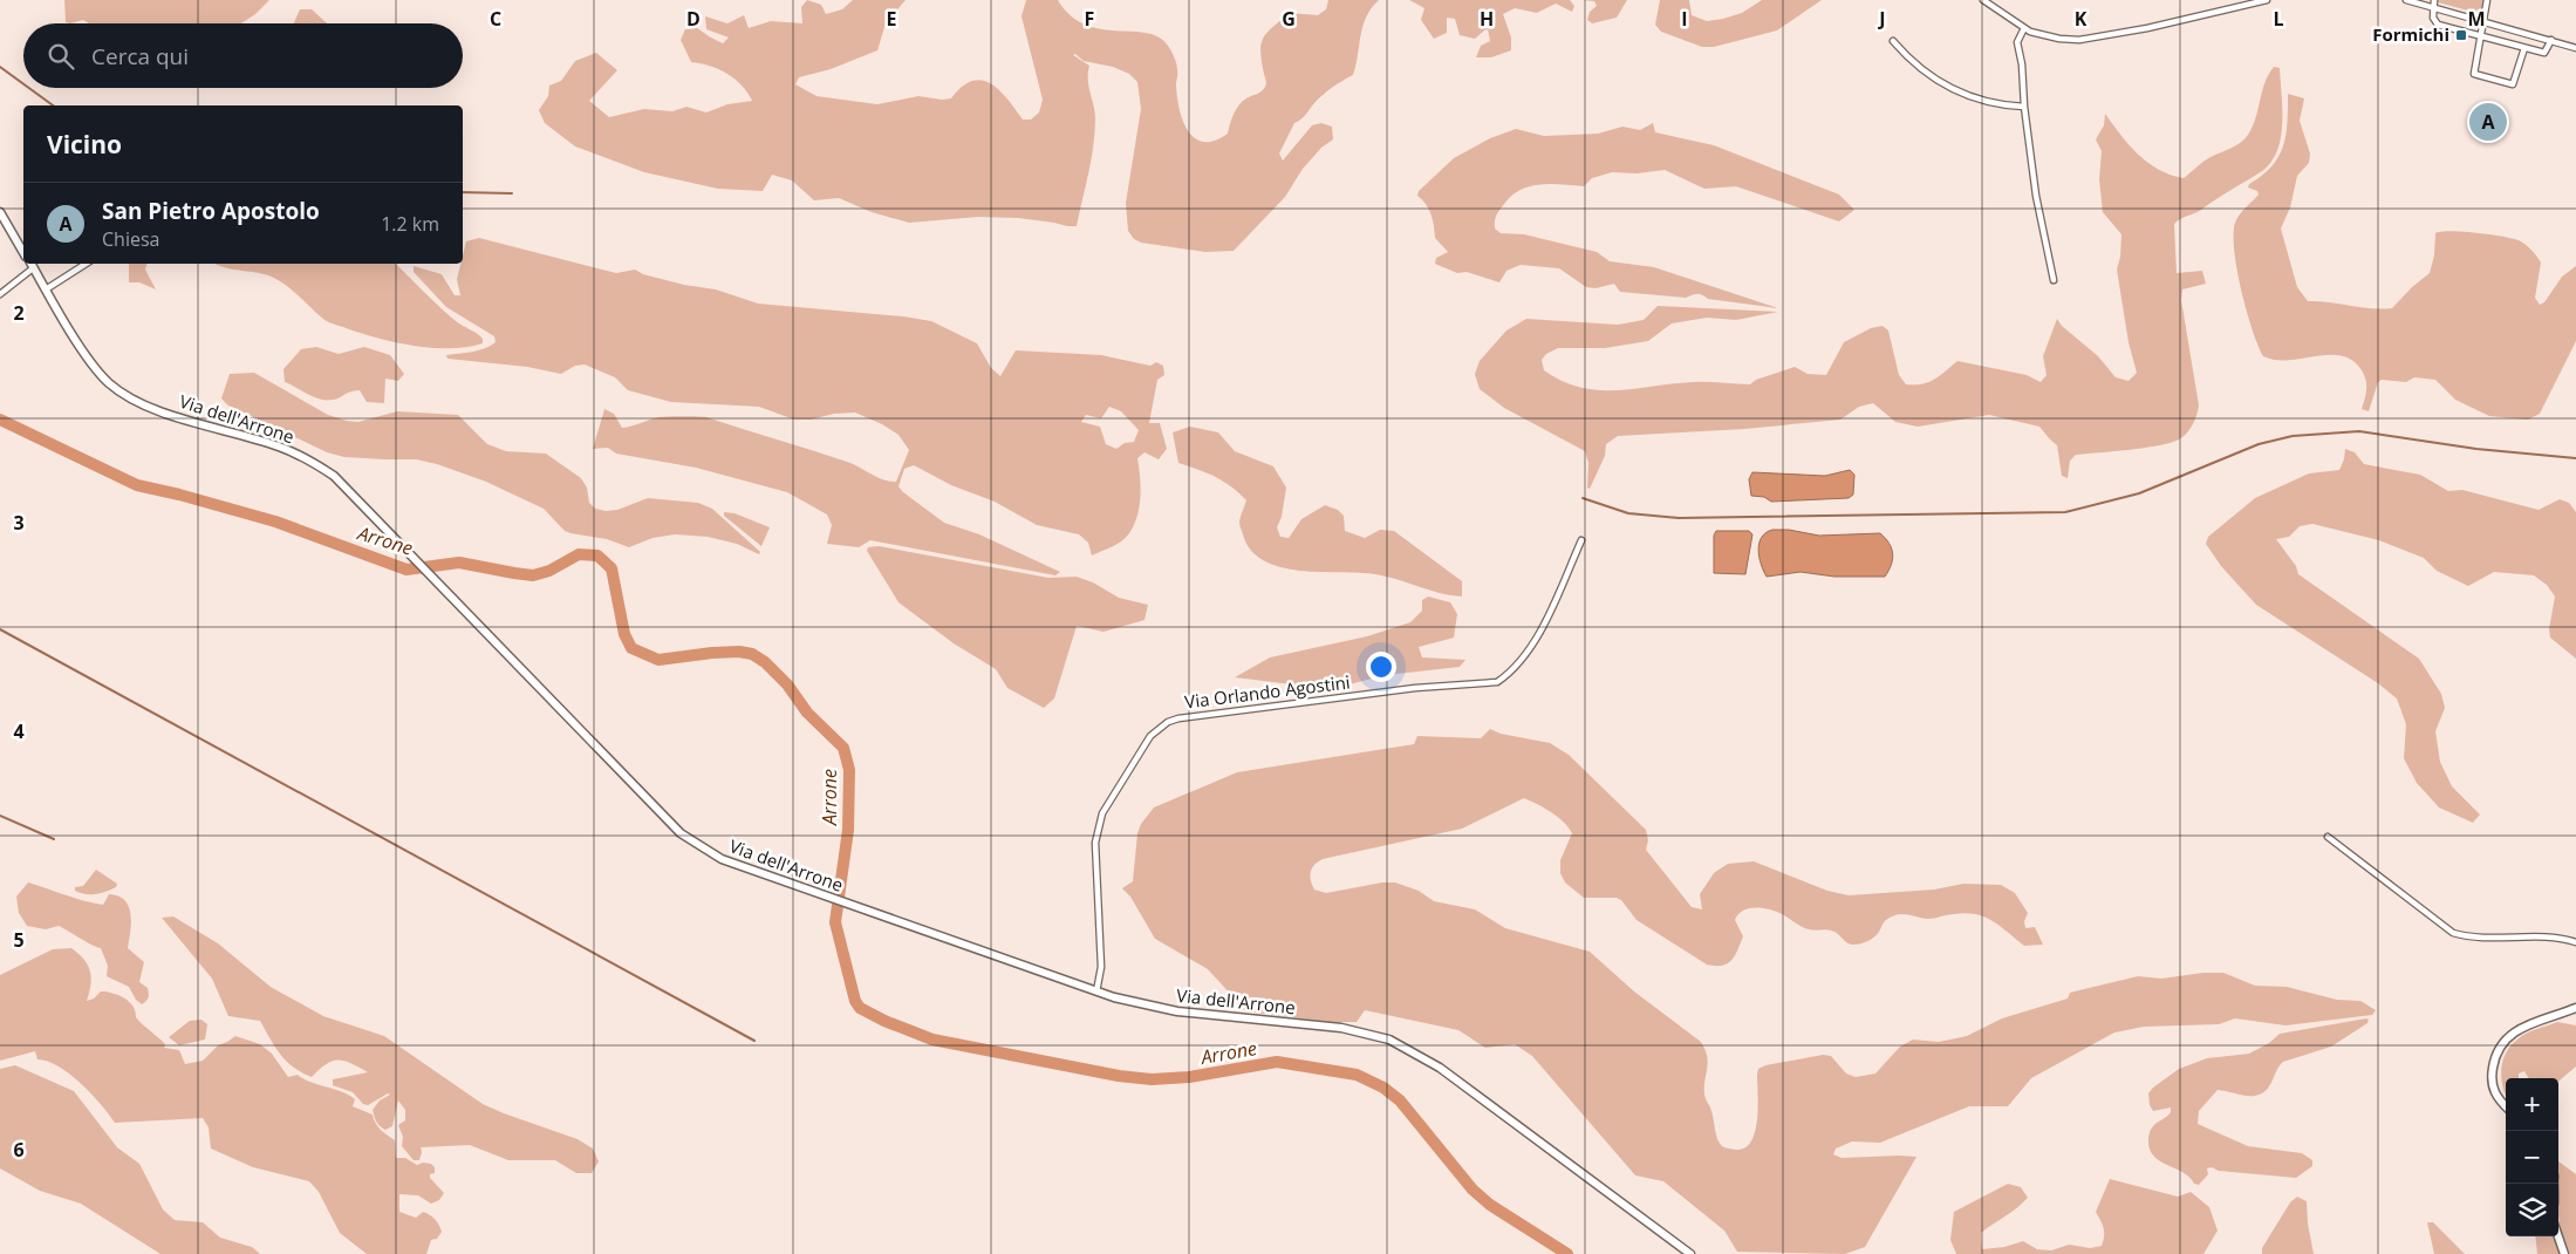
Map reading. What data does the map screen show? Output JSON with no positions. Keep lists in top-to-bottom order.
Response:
{
  "streets": {
    "street": ["Via dell'Arrone", "Via Orlando Agostini"]
  },
  "crossings": [
    ["Via dell'Arrone", "Via Orlando Agostini"]
  ],
  "water": ["Arrone"],
  "places": {
    "transit": ["Formichi"]
  },
  "page": {
    "search": "Cerca qui",
    "pins": "A",
    "heading": "Vicino",
    "list": [
      {
        "mark": "A",
        "name": "San Pietro Apostolo",
        "note": "Chiesa",
        "value": "1.2 km"
      }
    ],
    "map_buttons": ["+", "−"]
  },
  "grid": {
    "columns": [
      "C",
      "D",
      "E",
      "F",
      "G",
      "H",
      "I",
      "J",
      "K",
      "L",
      "M"
    ],
    "rows": [
      "2",
      "3",
      "4",
      "5",
      "6"
    ]
  }
}
